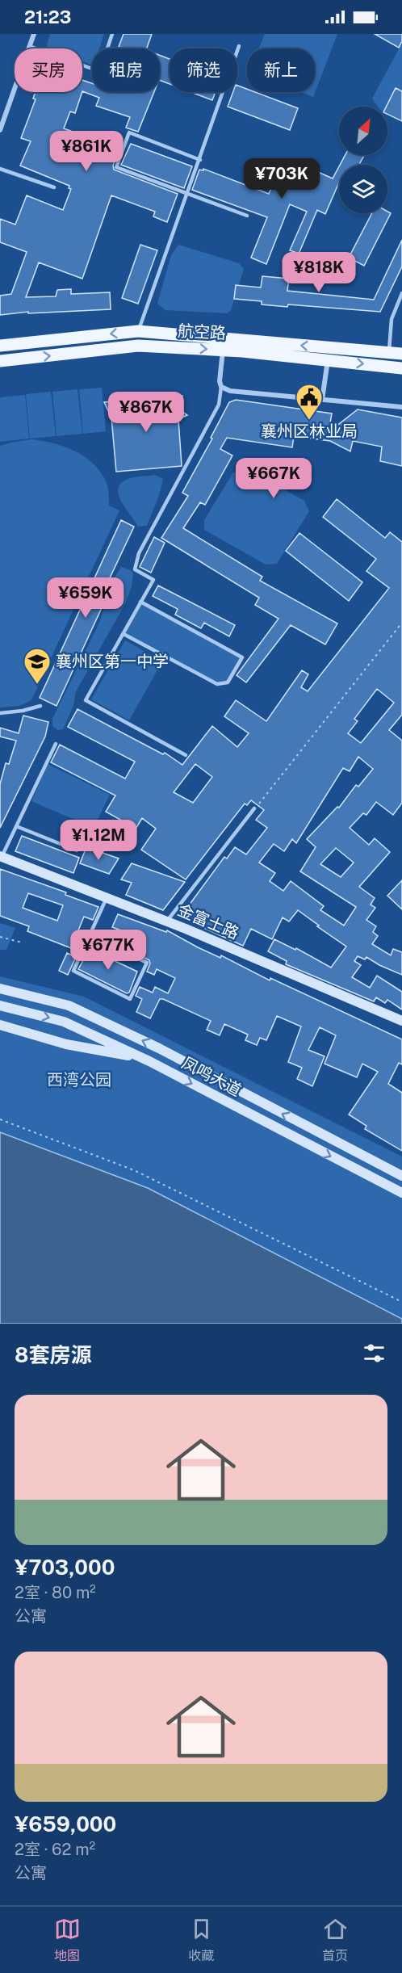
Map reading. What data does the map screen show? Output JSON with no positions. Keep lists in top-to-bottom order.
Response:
{
  "streets": {
    "main road": ["航空路", "金富士路", "凤鸣大道"]
  },
  "parks": ["西湾公园"],
  "places": {
    "public building": ["襄州区林业局"],
    "school or university": ["襄州区第一中学"]
  },
  "north": "top right",
  "page": {
    "status": "21:23",
    "chip": [
      "买房",
      "租房",
      "筛选",
      "新上"
    ],
    "price": [
      "¥861K",
      "¥703K",
      "¥818K",
      "¥867K",
      "¥667K",
      "¥659K",
      "¥1.12M",
      "¥677K"
    ],
    "heading": "8套房源",
    "list": [
      {
        "name": "¥703,000",
        "note": "2室 · 80 m² · 公寓"
      },
      {
        "name": "¥659,000",
        "note": "2室 · 62 m² · 公寓"
      }
    ],
    "tabs": ["地图", "收藏", "首页"]
  }
}
